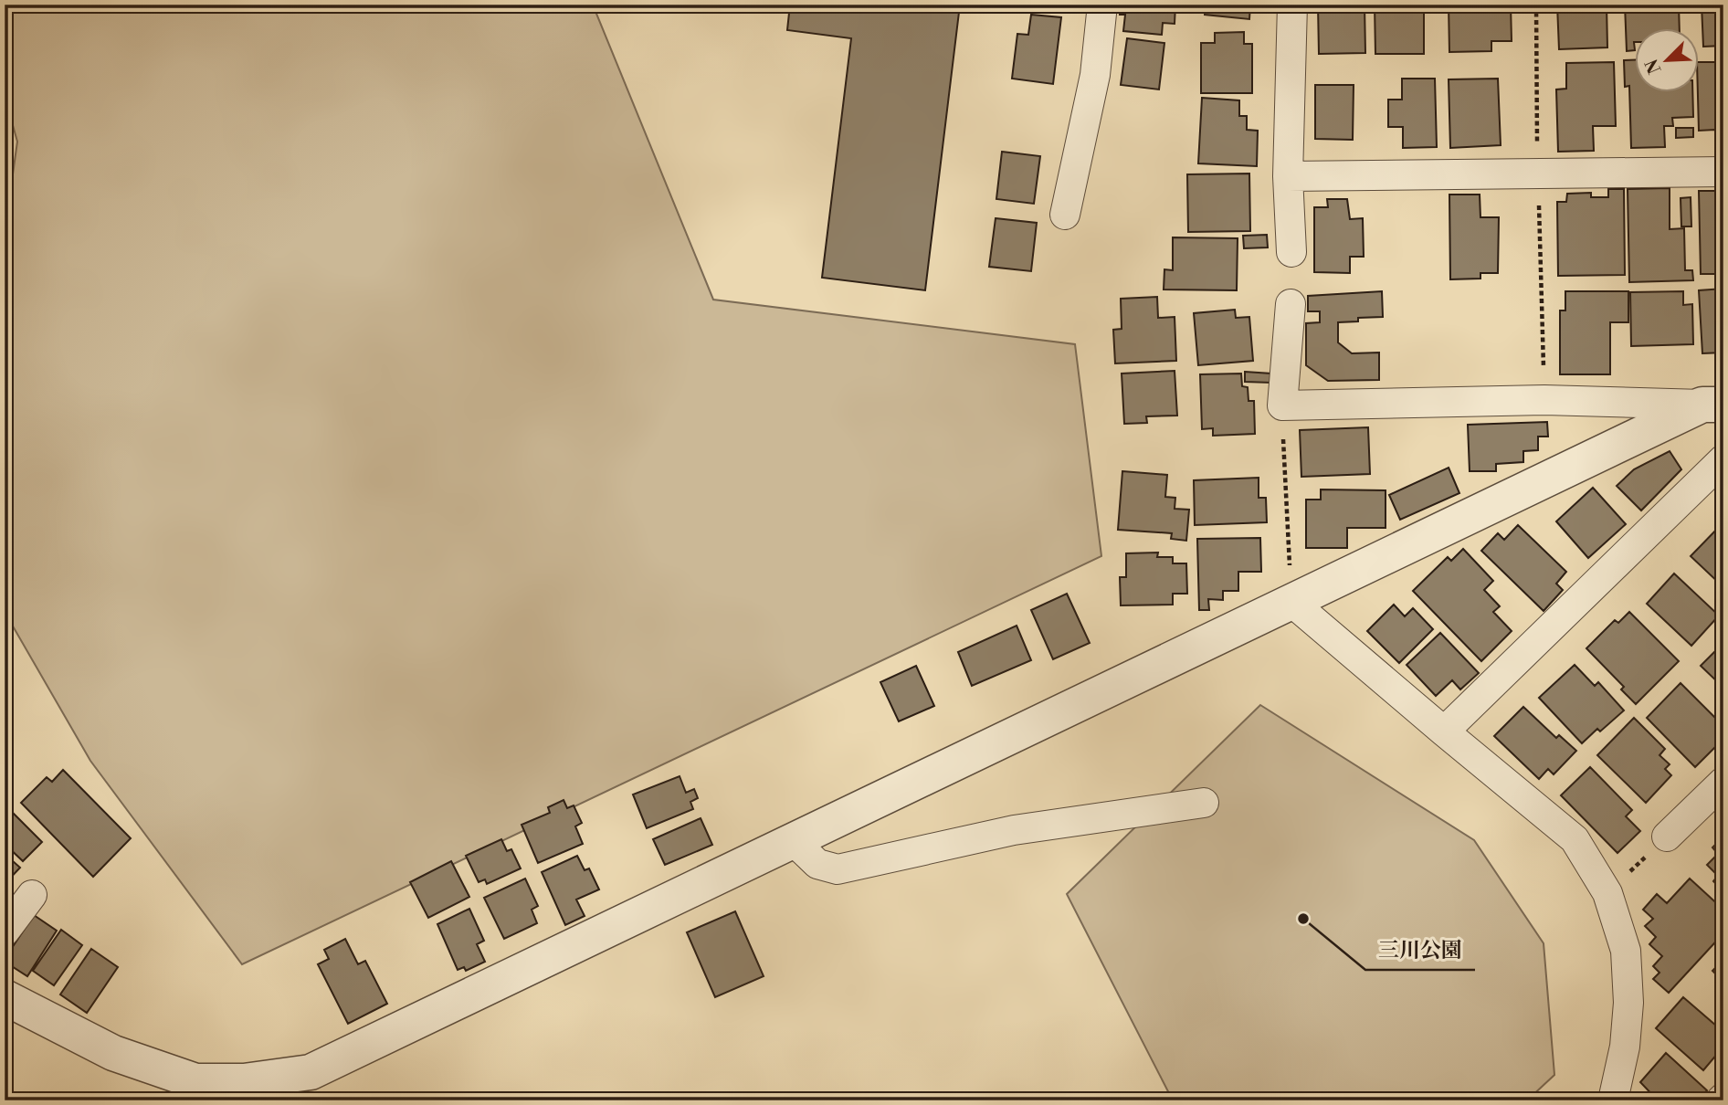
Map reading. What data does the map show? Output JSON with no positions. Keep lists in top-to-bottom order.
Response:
{
  "places": ["三川公園"],
  "north": "bottom left"
}
